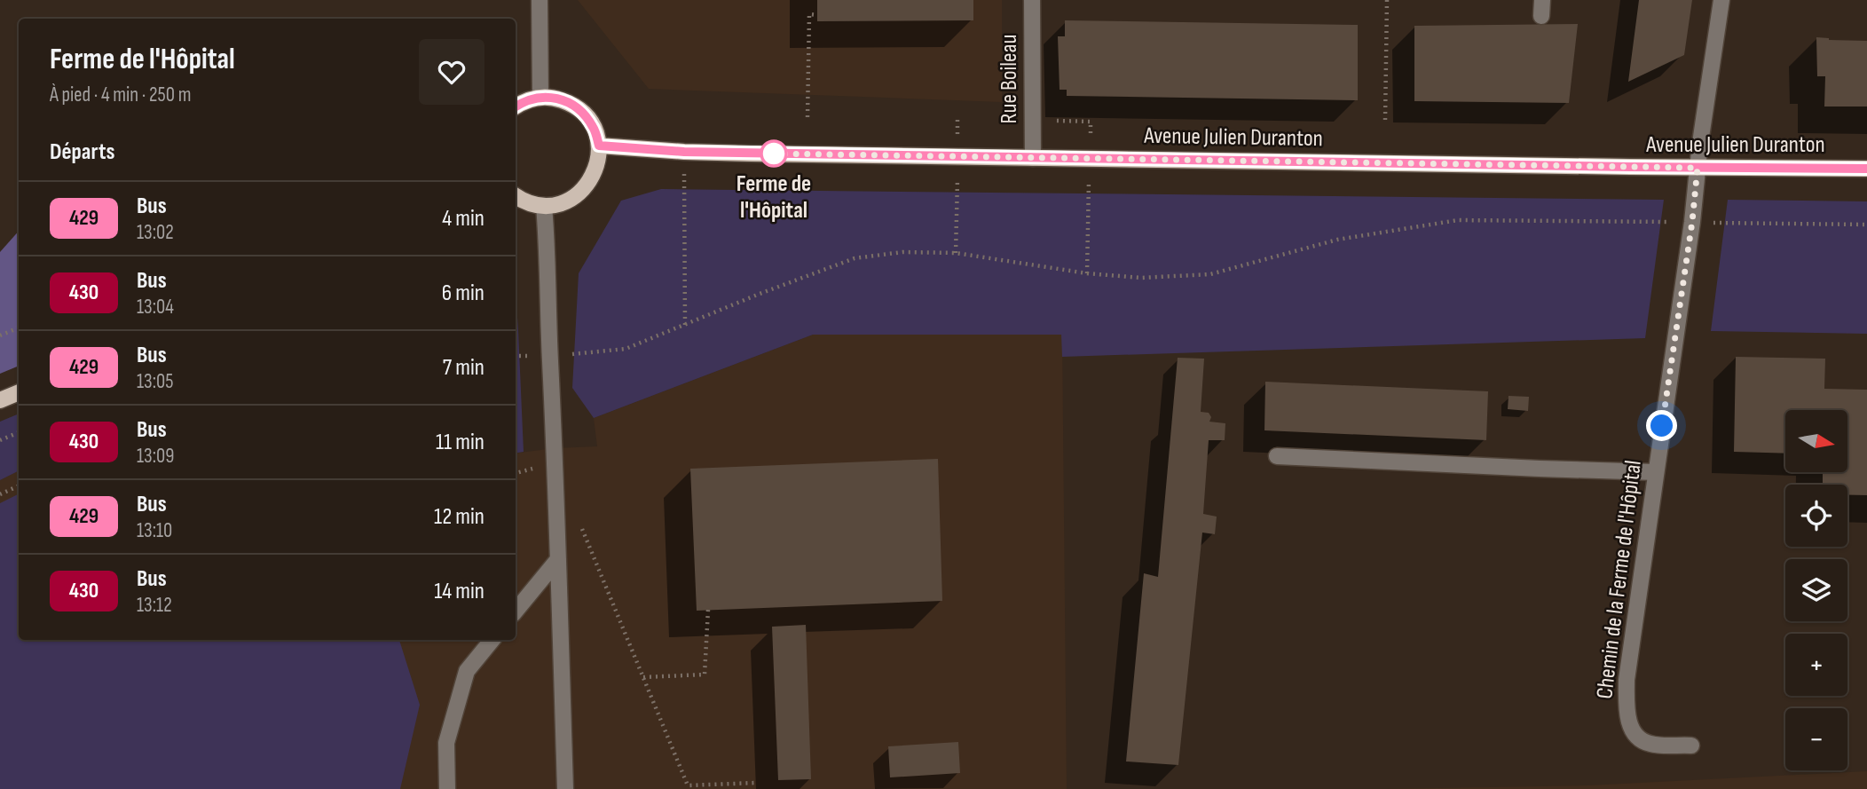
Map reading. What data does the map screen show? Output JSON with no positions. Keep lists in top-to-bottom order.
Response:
{
  "streets": {
    "main road": ["Avenue Julien Duranton"],
    "street": ["Rue Boileau", "Chemin de la Ferme de l'Hôpital"]
  },
  "crossings": [
    ["Rue Boileau", "Avenue Julien Duranton"],
    ["Avenue Julien Duranton", "Chemin de la Ferme de l'Hôpital"]
  ],
  "places": ["Ferme de l'Hôpital"],
  "lines": ["bus line 429"],
  "north": "right",
  "page": {
    "heading": [
      ["Ferme de l'Hôpital", "À pied · 4 min · 250 m"],
      "Départs"
    ],
    "list": [
      {
        "mark": "429",
        "name": "Bus",
        "note": "13:02",
        "value": "4 min"
      },
      {
        "mark": "430",
        "name": "Bus",
        "note": "13:04",
        "value": "6 min"
      },
      {
        "mark": "429",
        "name": "Bus",
        "note": "13:05",
        "value": "7 min"
      },
      {
        "mark": "430",
        "name": "Bus",
        "note": "13:09",
        "value": "11 min"
      },
      {
        "mark": "429",
        "name": "Bus",
        "note": "13:10",
        "value": "12 min"
      },
      {
        "mark": "430",
        "name": "Bus",
        "note": "13:12",
        "value": "14 min"
      }
    ],
    "map_buttons": ["+", "−"]
  }
}
